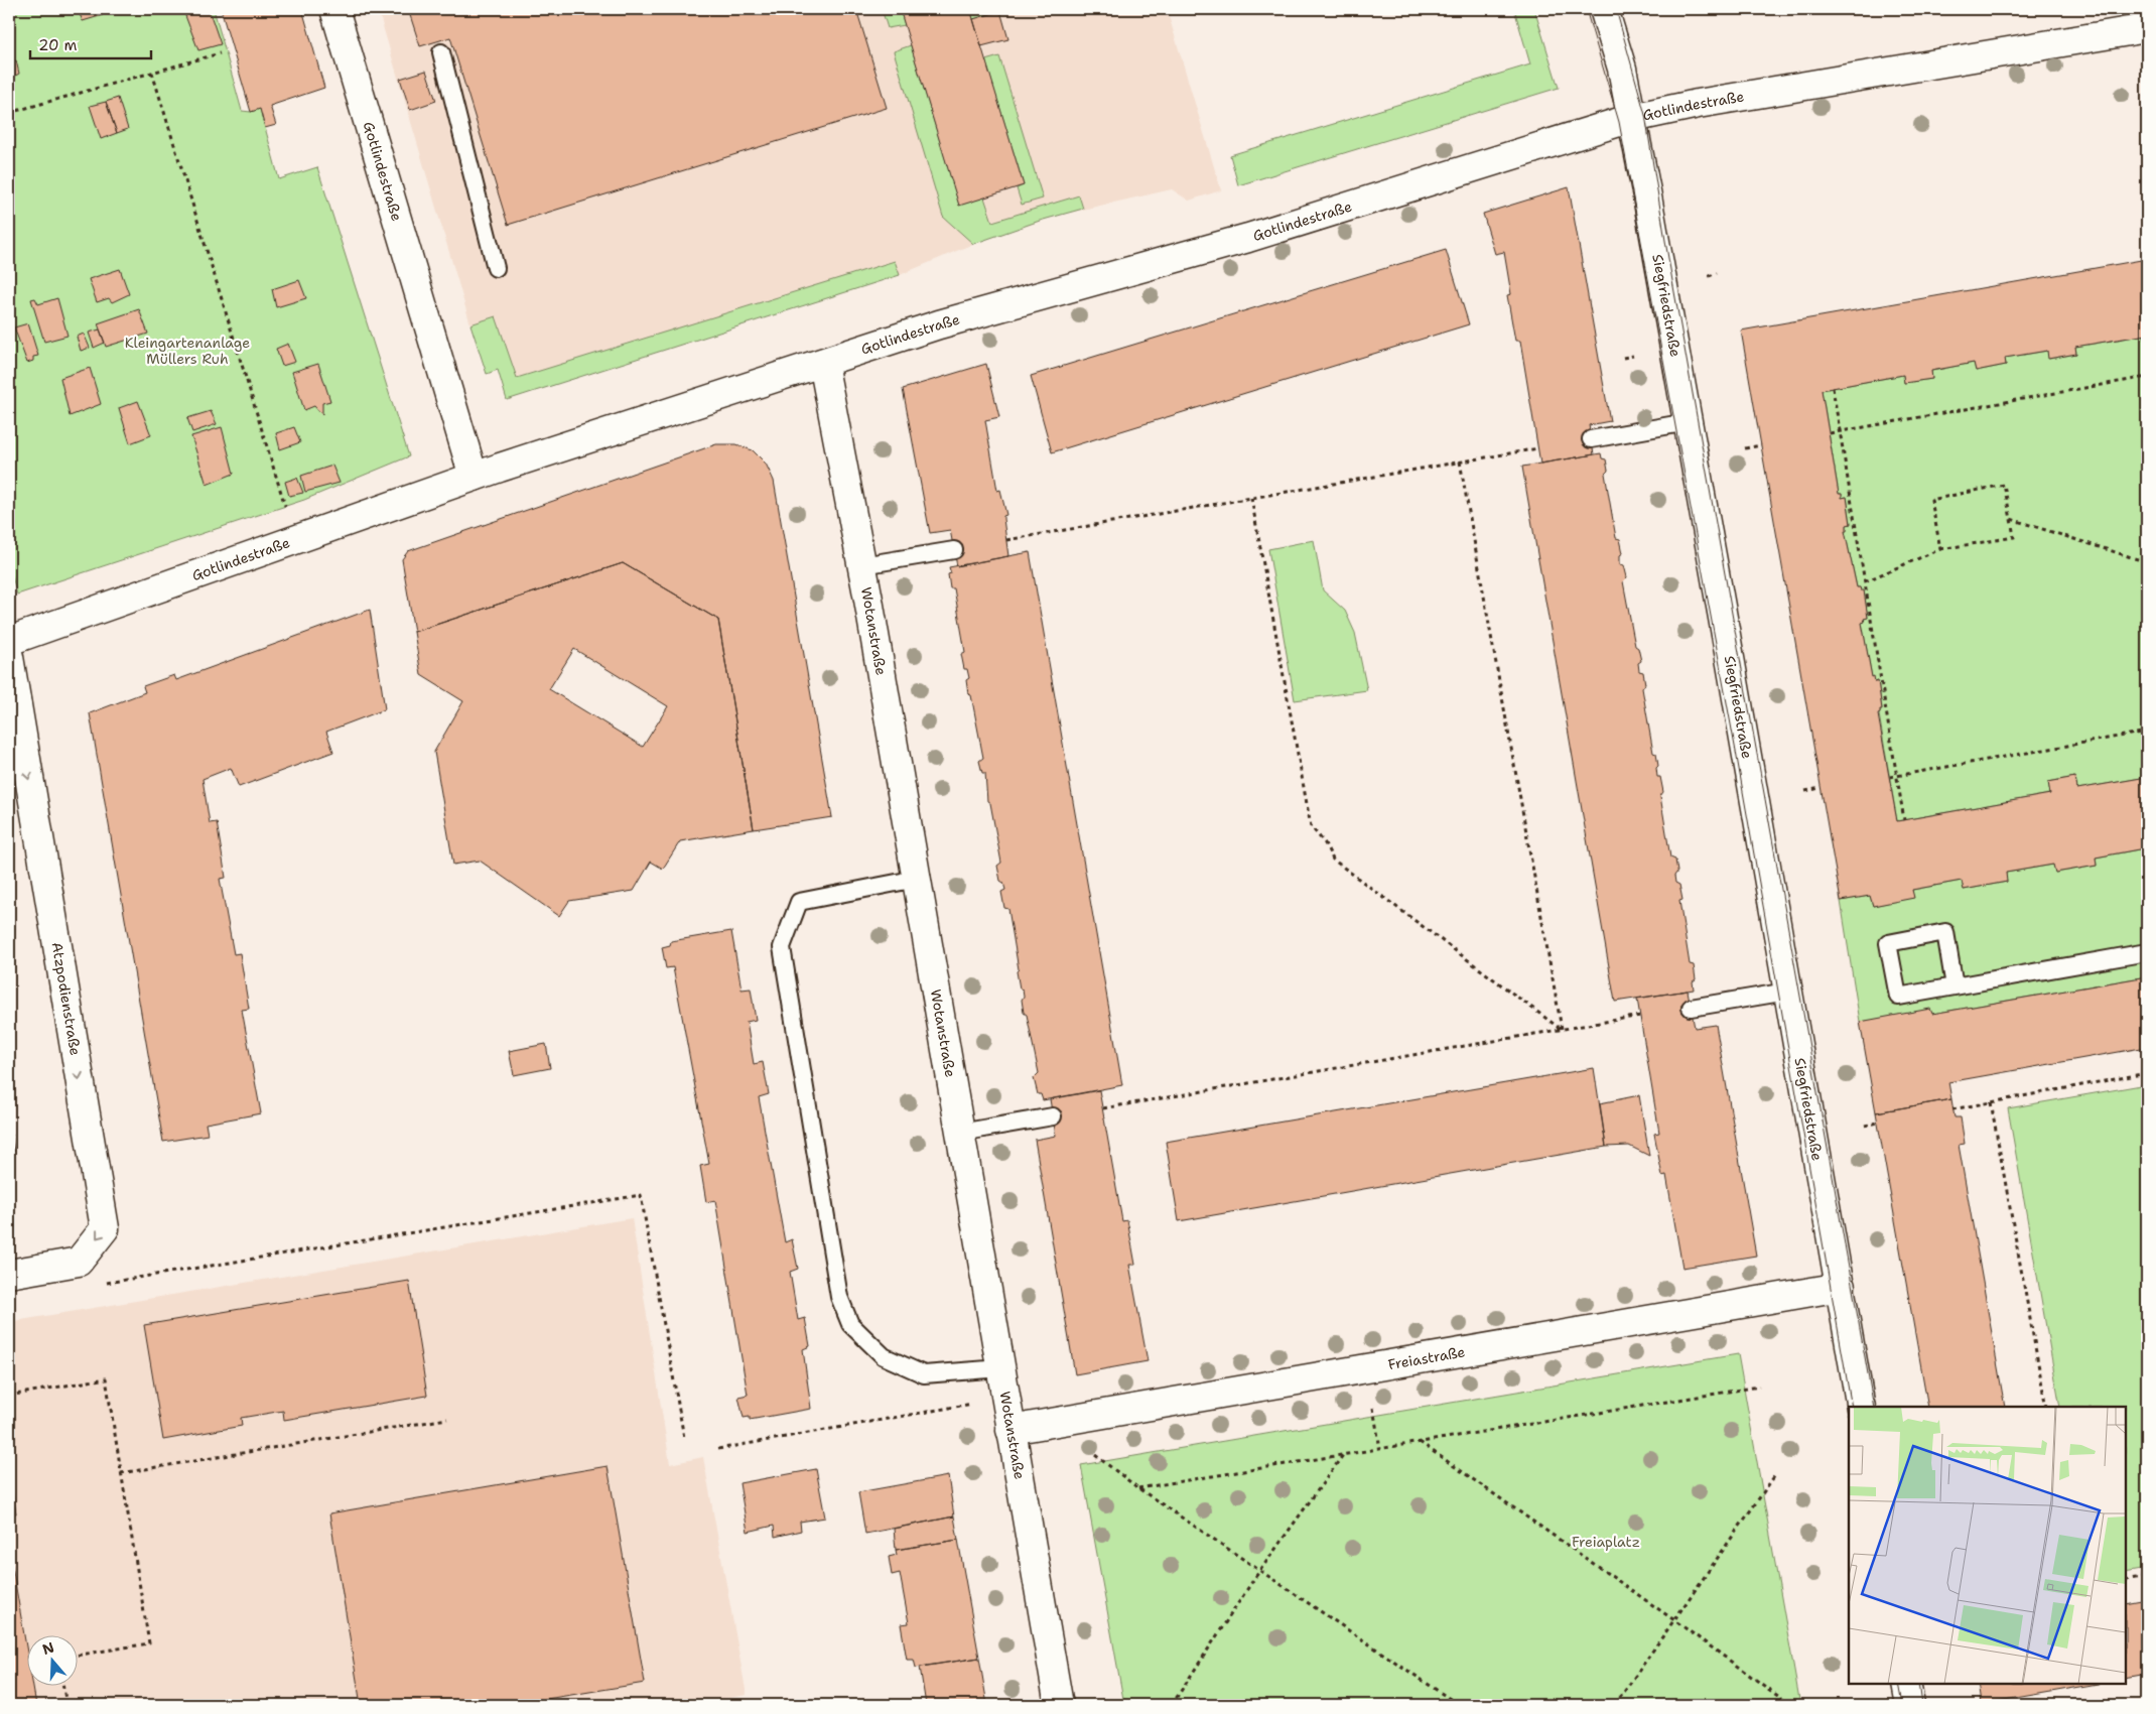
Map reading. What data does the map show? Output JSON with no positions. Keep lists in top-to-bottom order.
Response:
{
  "streets": {
    "street": [
      "Gotlindestraße",
      "Siegfriedstraße",
      "Wotanstraße",
      "Atzpodienstraße",
      "Freiastraße"
    ]
  },
  "crossings": [
    ["Gotlindestraße", "Siegfriedstraße"],
    ["Gotlindestraße", "Wotanstraße"],
    ["Siegfriedstraße", "Freiastraße"],
    ["Wotanstraße", "Freiastraße"]
  ],
  "one_way": ["Atzpodienstraße"],
  "parks": ["Kleingartenanlage Müllers Ruh", "Freiaplatz"],
  "scale_bar": "20 m",
  "north": "top"
}
